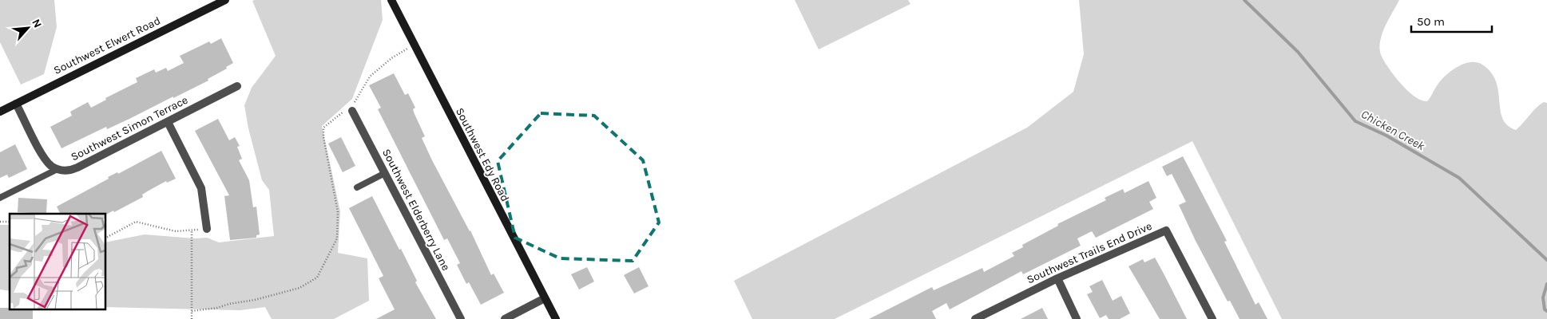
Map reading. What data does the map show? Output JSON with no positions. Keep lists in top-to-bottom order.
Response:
{
  "streets": {
    "main road": ["Southwest Elwert Road", "Southwest Edy Road"],
    "street": ["Southwest Simon Terrace", "Southwest Elderberry Lane", "Southwest Trails End Drive"]
  },
  "water": ["Chicken Creek"],
  "scale_bar": "50 m",
  "north": "top right"
}
